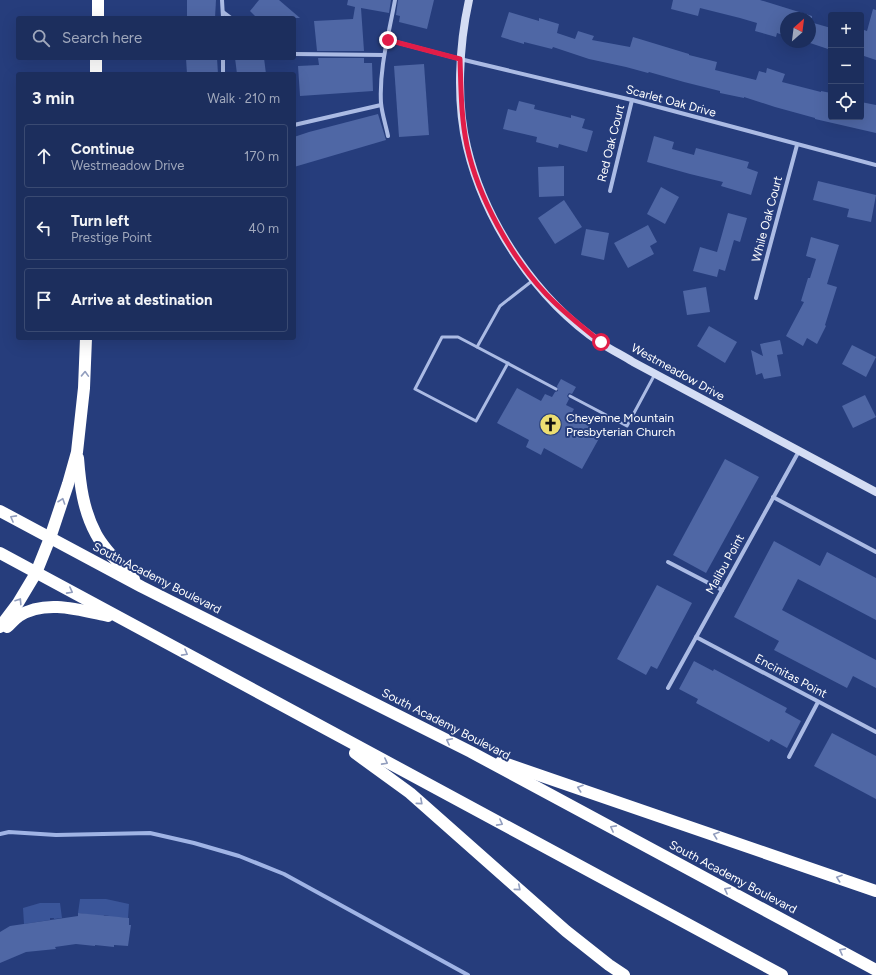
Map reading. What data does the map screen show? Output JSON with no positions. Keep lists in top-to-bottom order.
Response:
{
  "streets": {
    "highway": ["South Academy Boulevard"],
    "street": [
      "Scarlet Oak Drive",
      "Red Oak Court",
      "While Oak Court",
      "Westmeadow Drive",
      "Malibu Point",
      "Encinitas Point"
    ]
  },
  "crossings": [
    ["Scarlet Oak Drive", "Red Oak Court"],
    ["Scarlet Oak Drive", "While Oak Court"],
    ["Scarlet Oak Drive", "Westmeadow Drive"],
    ["Westmeadow Drive", "Malibu Point"],
    ["Malibu Point", "Encinitas Point"]
  ],
  "places": {
    "church": ["Cheyenne Mountain Presbyterian Church"]
  },
  "north": "top right",
  "page": {
    "map_buttons": ["+", "−"],
    "search": "Search here",
    "heading": ["3 min", "Walk · 210 m"],
    "list": [
      ["Continue", "Westmeadow Drive", "170 m"],
      ["Turn left", "Prestige Point", "40 m"],
      "Arrive at destination"
    ]
  }
}
